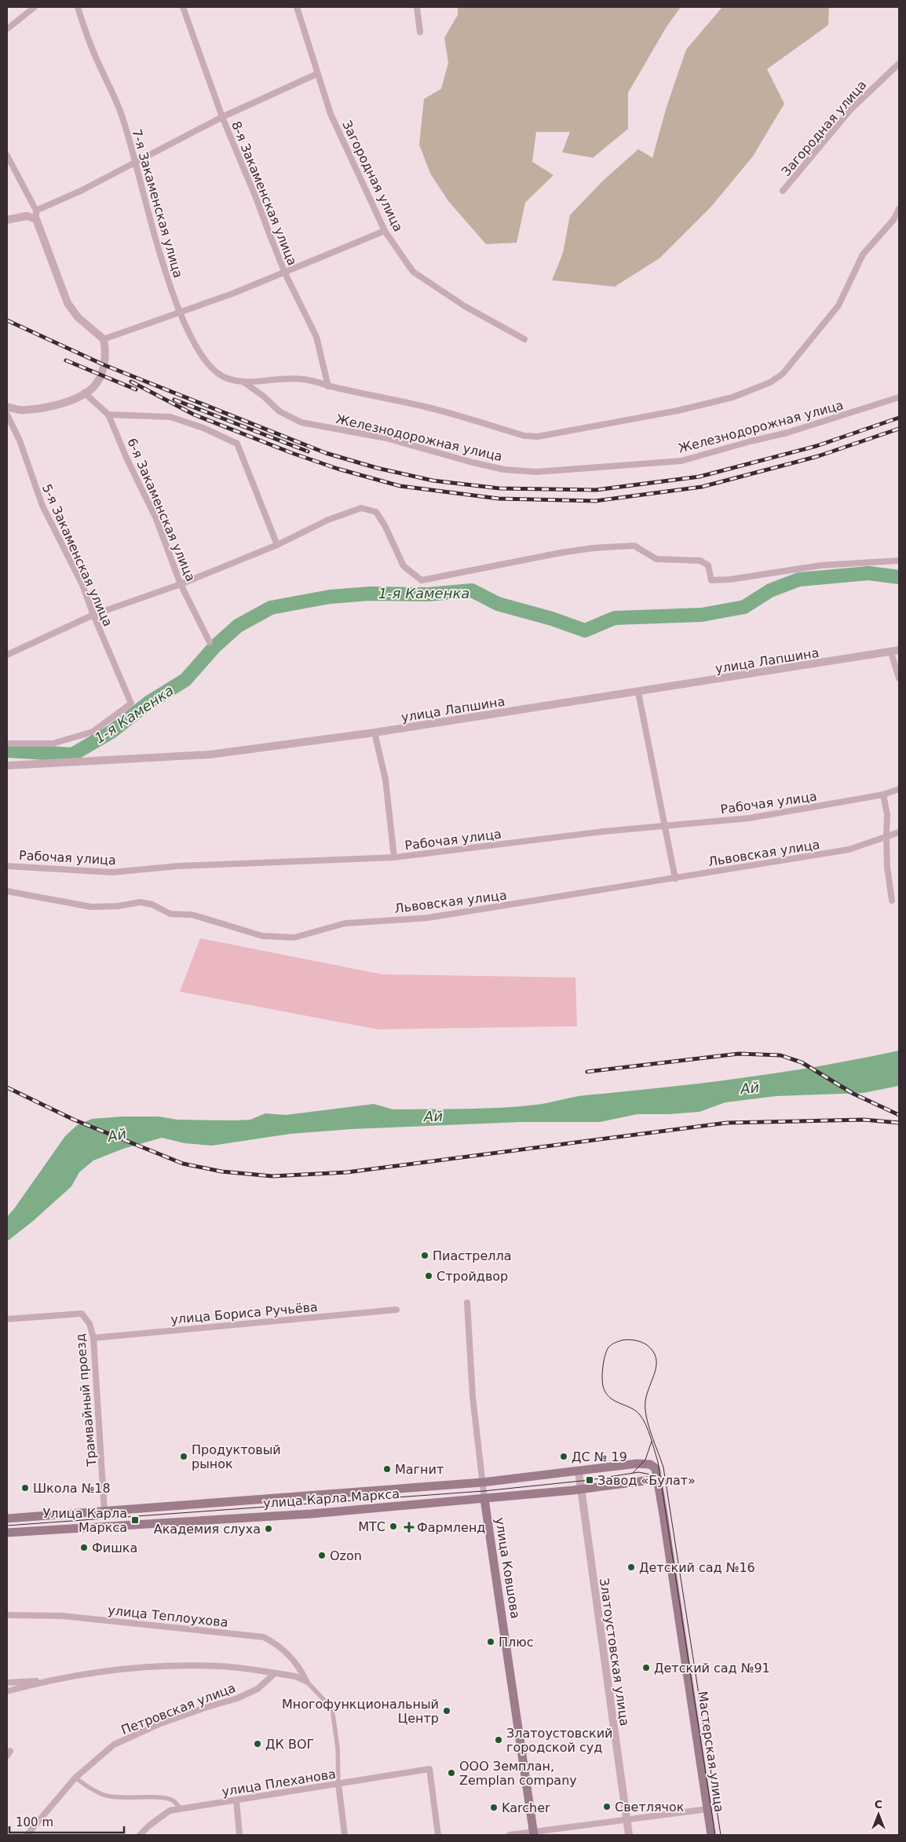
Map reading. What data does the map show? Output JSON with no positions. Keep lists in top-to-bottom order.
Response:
{
  "streets": {
    "main road": ["улица Карла Маркса", "улица Ковшова", "Мастерская улица"],
    "street": [
      "Загородная улица",
      "8-я Закаменская улица",
      "7-я Закаменская улица",
      "Железнодорожная улица",
      "6-я Закаменская улица",
      "5-я Закаменская улица",
      "улица Лапшина",
      "Рабочая улица",
      "Львовская улица",
      "улица Бориса Ручьёва",
      "Трамвайный проезд",
      "улица Теплоухова",
      "Златоустовская улица",
      "Петровская улица",
      "улица Плеханова"
    ]
  },
  "crossings": [
    ["8-я Закаменская улица", "Железнодорожная улица"],
    ["7-я Закаменская улица", "Железнодорожная улица"],
    ["улица Бориса Ручьёва", "Трамвайный проезд"],
    ["Трамвайный проезд", "улица Карла Маркса"],
    ["улица Карла Маркса", "улица Ковшова"],
    ["улица Карла Маркса", "Златоустовская улица"],
    ["улица Карла Маркса", "Мастерская улица"]
  ],
  "water": ["1-я Каменка", "Ай"],
  "places": {
    "other": [
      "Пиастрелла",
      "Стройдвор",
      "Продуктовый рынок",
      "ДС № 19",
      "Магнит",
      "Школа №18",
      "МТС",
      "Академия слуха",
      "Фишка",
      "Ozon",
      "Детский сад №16",
      "Плюс",
      "Детский сад №91",
      "Многофункциональный Центр",
      "Златоустовский городской суд",
      "ДК ВОГ",
      "ООО Земплан, Zemplan company",
      "Светлячок",
      "Karcher"
    ],
    "transit": ["Завод «Булат»", "Улица Карла Маркса"],
    "health": ["Фармленд"]
  },
  "scale_bar": "100 m",
  "north": "top"
}
